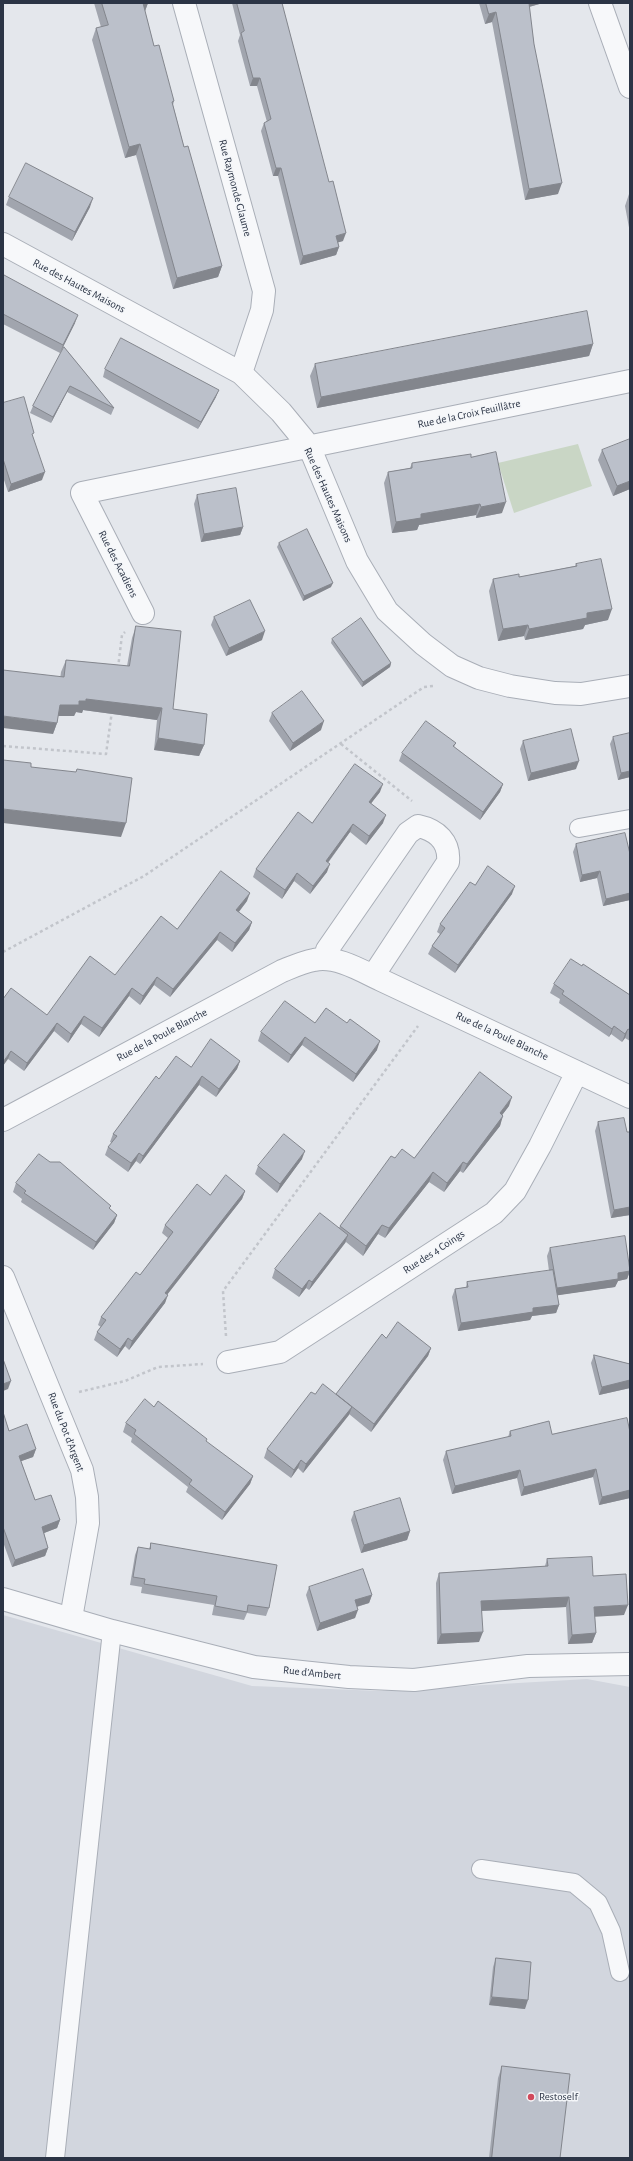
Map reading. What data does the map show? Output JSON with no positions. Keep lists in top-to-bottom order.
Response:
{
  "streets": {
    "street": [
      "Rue Raymonde Glaume",
      "Rue des Hautes Maisons",
      "Rue de la Croix Feuillâtre",
      "Rue des Acadiens",
      "Rue de la Poule Blanche",
      "Rue des 4 Coings",
      "Rue du Pot d'Argent",
      "Rue d'Ambert"
    ]
  },
  "crossings": [
    ["Rue Raymonde Glaume", "Rue des Hautes Maisons"],
    ["Rue des Hautes Maisons", "Rue de la Croix Feuillâtre"],
    ["Rue des Hautes Maisons", "Rue des Acadiens"],
    ["Rue de la Croix Feuillâtre", "Rue des Acadiens"],
    ["Rue de la Poule Blanche", "Rue des 4 Coings"],
    ["Rue du Pot d'Argent", "Rue d'Ambert"]
  ],
  "places": ["Restoself"]
}
